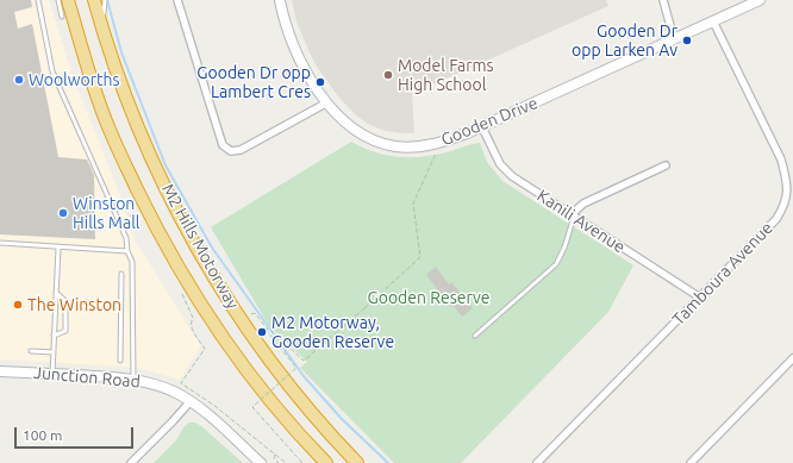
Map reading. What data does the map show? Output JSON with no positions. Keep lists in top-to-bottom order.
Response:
{
  "streets": {
    "highway": ["M2 Hills Motorway"],
    "street": [
      "Gooden Drive",
      "Kanili Avenue",
      "Tamboura Avenue",
      "Junction Road"
    ]
  },
  "crossings": [
    ["Gooden Drive", "Kanili Avenue"],
    ["Gooden Drive", "Tamboura Avenue"],
    ["Kanili Avenue", "Tamboura Avenue"]
  ],
  "parks": ["Gooden Reserve"],
  "places": [
    "Gooden Dr opp Larken Av",
    "Model Farms High School",
    "Woolworths",
    "Gooden Dr opp Lambert Cres",
    "Winston Hills Mall",
    "The Winston",
    "M2 Motorway, Gooden Reserve"
  ],
  "scale_bar": "100 m"
}
